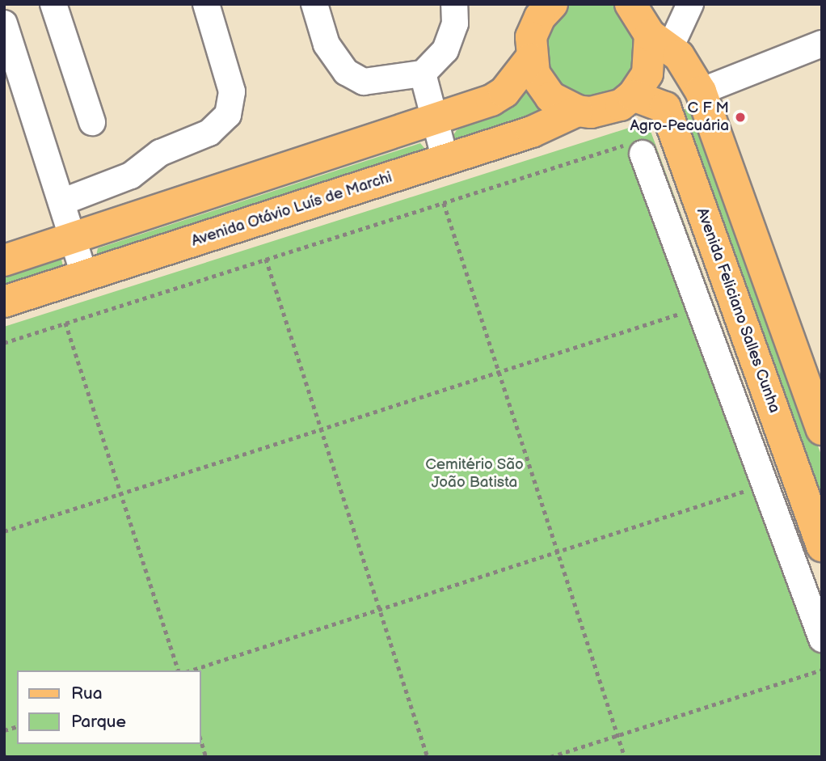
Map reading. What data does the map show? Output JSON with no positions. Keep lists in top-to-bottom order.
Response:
{
  "streets": {
    "main road": ["Avenida Otávio Luís de Marchi", "Avenida Feliciano Salles Cunha"]
  },
  "parks": ["Cemitério São João Batista"],
  "places": ["C F M Agro-Pecuária"],
  "legend": ["Rua", "Parque"]
}
